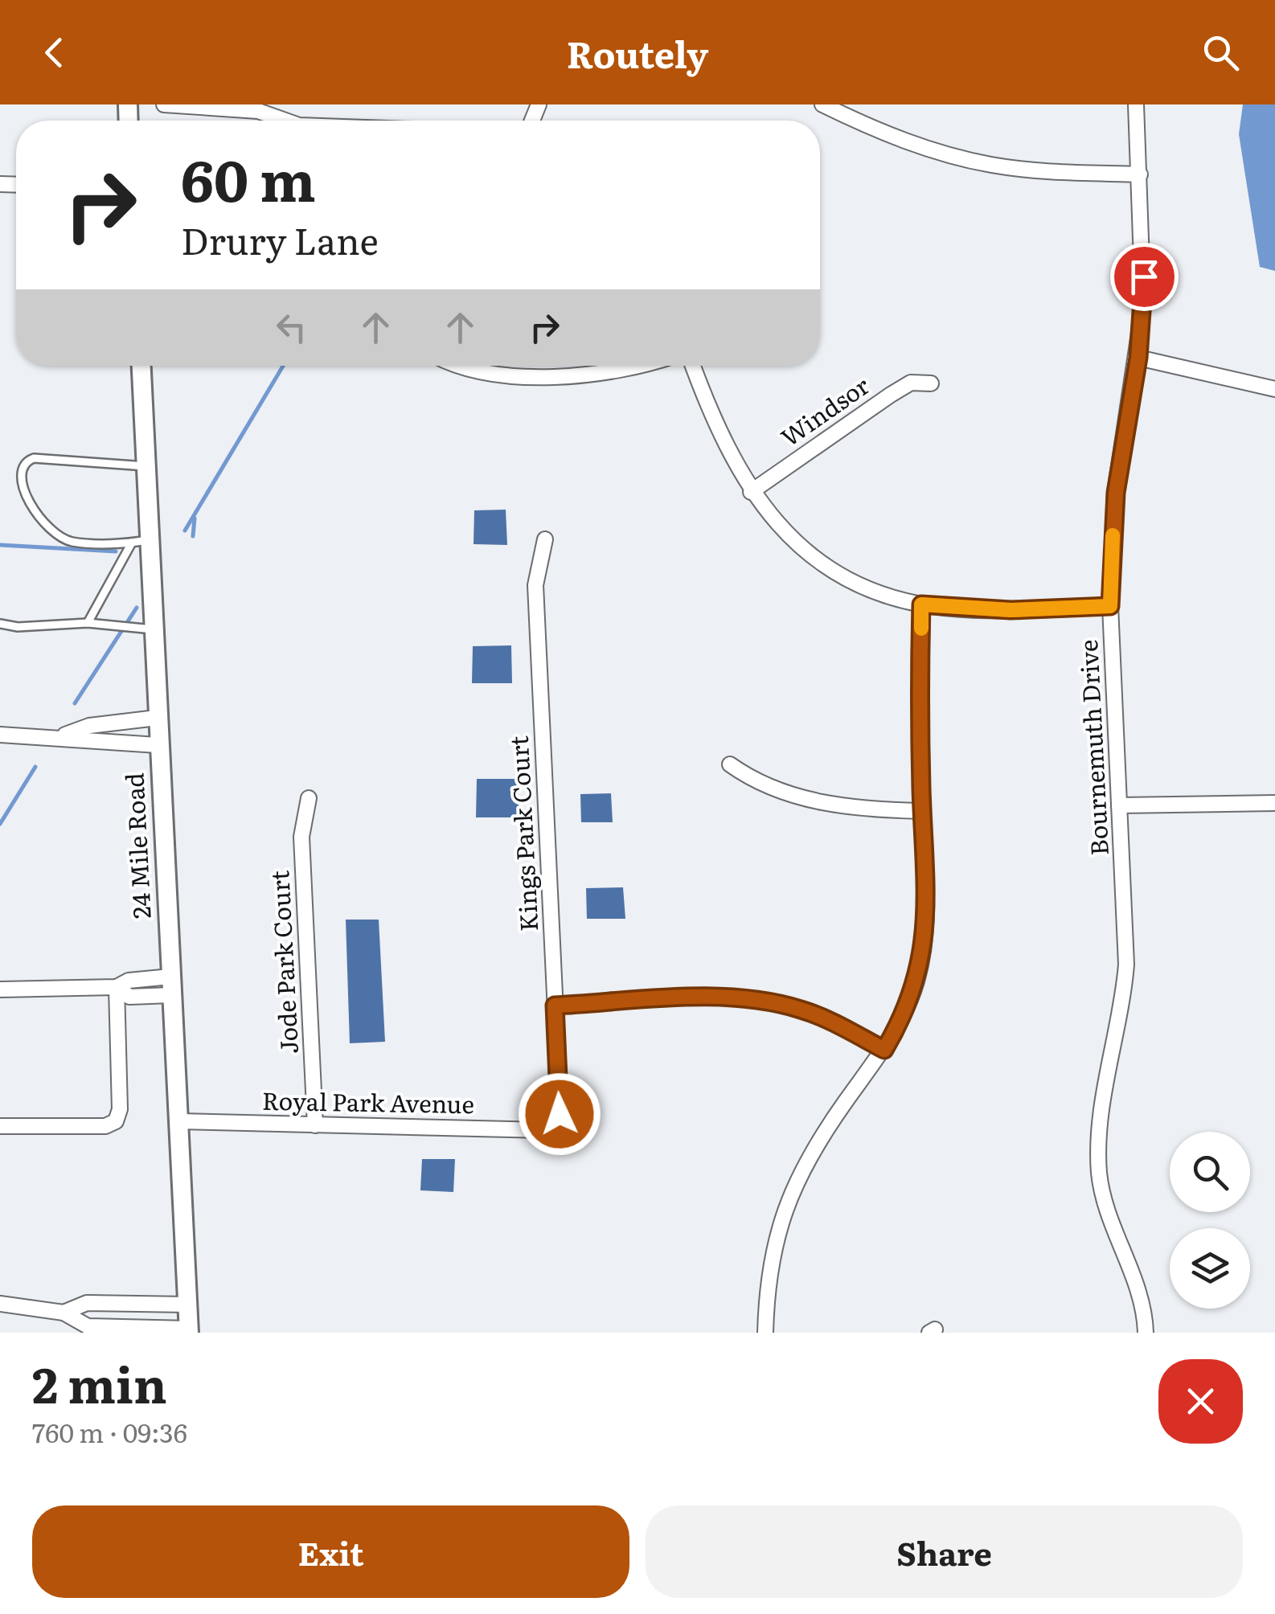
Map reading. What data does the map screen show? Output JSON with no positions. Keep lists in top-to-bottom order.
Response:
{
  "streets": {
    "street": [
      "Windsor",
      "Bournemuth Drive",
      "Kings Park Court",
      "24 Mile Road",
      "Jode Park Court",
      "Royal Park Avenue"
    ]
  },
  "crossings": [
    ["Kings Park Court", "Royal Park Avenue"],
    ["24 Mile Road", "Royal Park Avenue"],
    ["Jode Park Court", "Royal Park Avenue"]
  ],
  "page": {
    "header": "Routely",
    "turn": ["60 m", "Drury Lane"],
    "heading": ["2 min", "760 m · 09:36"],
    "buttons": ["Exit", "Share"]
  }
}
